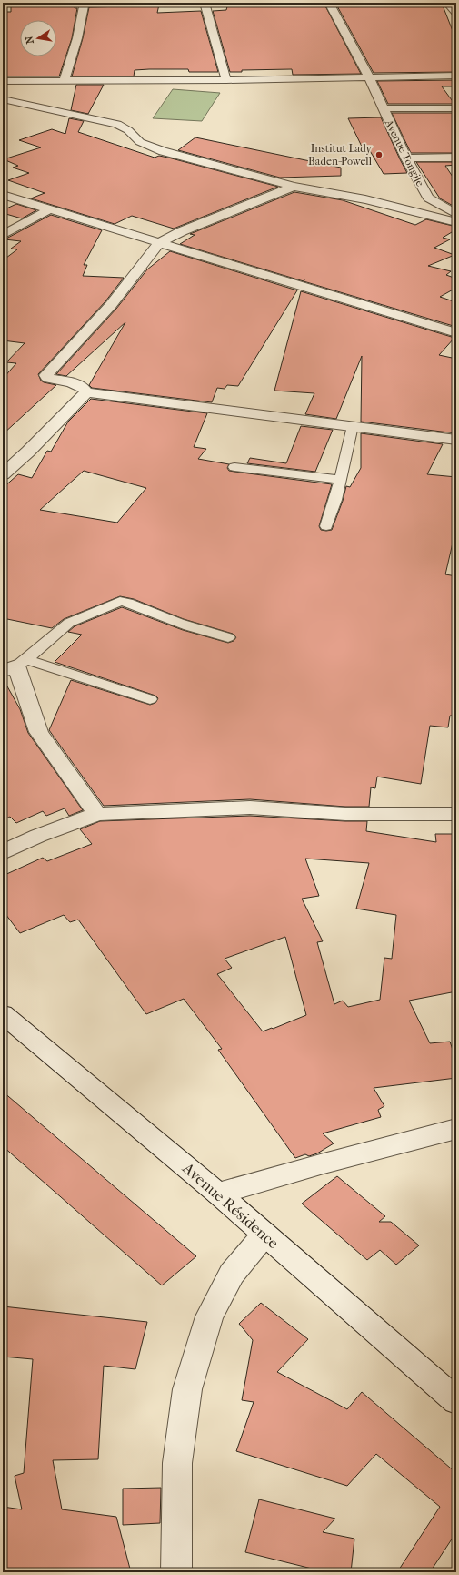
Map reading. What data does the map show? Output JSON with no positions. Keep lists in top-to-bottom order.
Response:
{
  "streets": {
    "street": ["Avenue Tongile", "Avenue Résidence"]
  },
  "places": ["Institut Lady Baden-Powell"],
  "north": "left"
}
